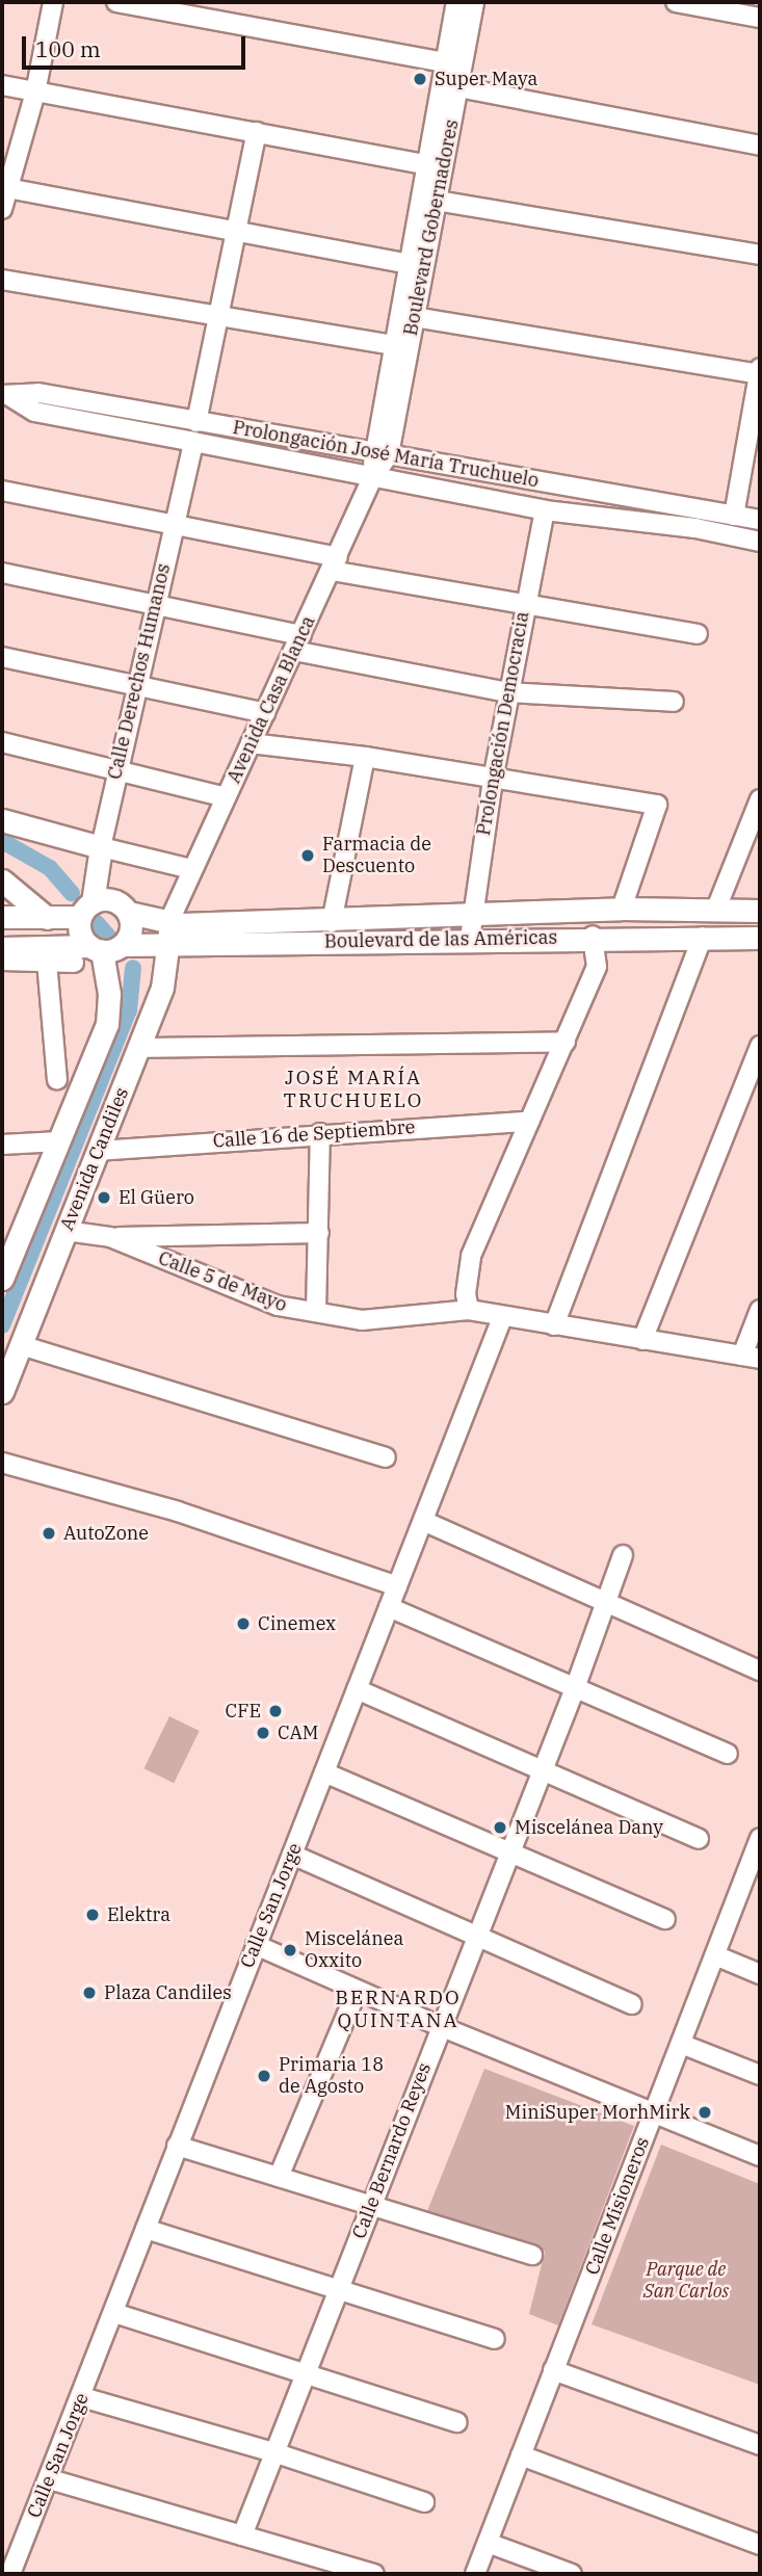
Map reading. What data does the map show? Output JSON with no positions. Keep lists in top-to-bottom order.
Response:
{
  "streets": {
    "main road": ["Calle Derechos Humanos", "Boulevard de las Américas", "Avenida Candiles"],
    "street": [
      "Boulevard Gobernadores",
      "Prolongación José María Truchuelo",
      "Avenida Casa Blanca",
      "Prolongación Democracia",
      "Calle 16 de Septiembre",
      "Calle 5 de Mayo",
      "Calle San Jorge",
      "Calle Bernardo Reyes",
      "Calle Misioneros"
    ]
  },
  "crossings": [
    ["Boulevard Gobernadores", "Prolongación José María Truchuelo"],
    ["Boulevard Gobernadores", "Avenida Casa Blanca"],
    ["Prolongación José María Truchuelo", "Calle Derechos Humanos"],
    ["Prolongación José María Truchuelo", "Avenida Casa Blanca"],
    ["Prolongación José María Truchuelo", "Prolongación Democracia"],
    ["Calle Derechos Humanos", "Boulevard de las Américas"],
    ["Calle Derechos Humanos", "Avenida Candiles"],
    ["Avenida Casa Blanca", "Boulevard de las Américas"],
    ["Avenida Casa Blanca", "Avenida Candiles"],
    ["Prolongación Democracia", "Boulevard de las Américas"],
    ["Boulevard de las Américas", "Avenida Candiles"],
    ["Calle 16 de Septiembre", "Avenida Candiles"],
    ["Avenida Candiles", "Calle 5 de Mayo"],
    ["Calle 5 de Mayo", "Calle San Jorge"]
  ],
  "districts": ["JOSÉ MARÍA TRUCHUELO", "BERNARDO QUINTANA"],
  "parks": ["Parque de San Carlos"],
  "places": [
    "Super Maya",
    "Farmacia de Descuento",
    "El Güero",
    "AutoZone",
    "Cinemex",
    "CFE",
    "CAM",
    "Miscelánea Dany",
    "Elektra",
    "Miscelánea Oxxito",
    "Plaza Candiles",
    "Primaria 18 de Agosto",
    "MiniSuper MorhMirk"
  ],
  "scale_bar": "100 m"
}
